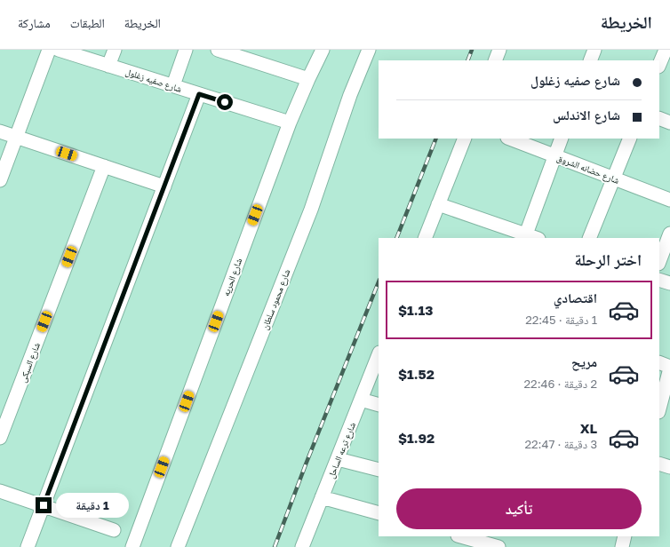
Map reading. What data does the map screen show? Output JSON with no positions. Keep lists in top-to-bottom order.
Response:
{
  "streets": {
    "street": [
      "شارع صفيه زغلول",
      "شارع حضانه الشروق",
      "شارع الحريه",
      "شارع محمود سلطان",
      "شارع السبكى",
      "شارع ترعه الساحل"
    ]
  },
  "crossings": [
    ["شارع صفيه زغلول", "شارع الحريه"]
  ],
  "page": {
    "header": "الخريطة",
    "nav": ["الخريطة", "الطبقات", "مشاركة"],
    "banner": ["شارع صفيه زغلول", "شارع الاندلس"],
    "heading": "اختر الرحلة",
    "list": [
      {
        "name": "اقتصادي",
        "note": "1 دقيقة · 22:45",
        "value": "$1.13"
      },
      {
        "name": "مريح",
        "note": "2 دقيقة · 22:46",
        "value": "$1.52"
      },
      {
        "name": "XL",
        "note": "3 دقيقة · 22:47",
        "value": "$1.92"
      }
    ],
    "buttons": "تأكيد",
    "bubble": "1 دقيقة"
  }
}
